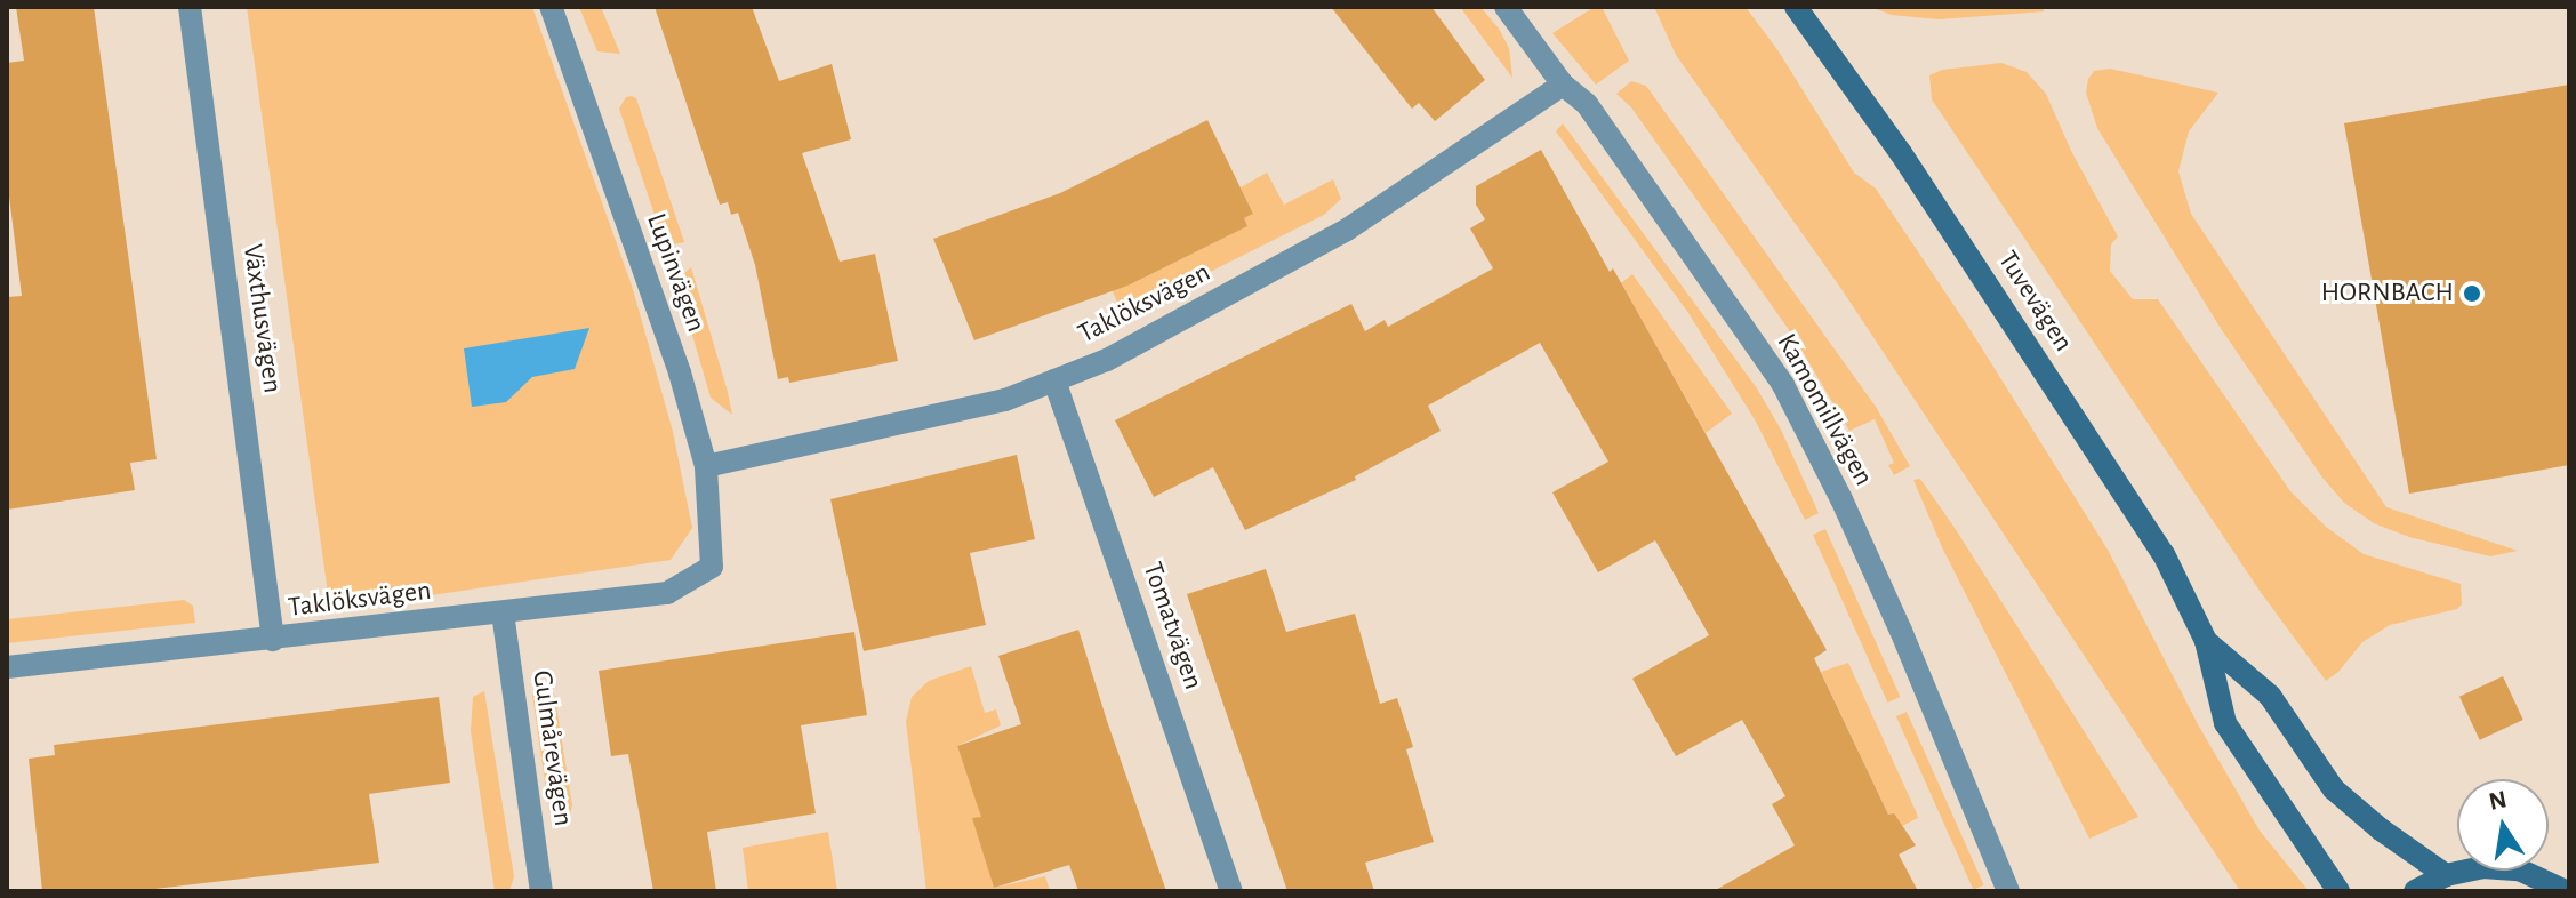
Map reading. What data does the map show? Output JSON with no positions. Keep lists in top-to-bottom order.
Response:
{
  "streets": {
    "main road": ["Tuvevägen"],
    "street": [
      "Lupinvägen",
      "Taklöksvägen",
      "Växthusvägen",
      "Kamomillvägen",
      "Tomatvägen",
      "Gulmårevägen"
    ]
  },
  "crossings": [
    ["Lupinvägen", "Taklöksvägen"],
    ["Taklöksvägen", "Växthusvägen"],
    ["Taklöksvägen", "Kamomillvägen"],
    ["Taklöksvägen", "Tomatvägen"],
    ["Taklöksvägen", "Gulmårevägen"]
  ],
  "places": ["HORNBACH"],
  "north": "top"
}
